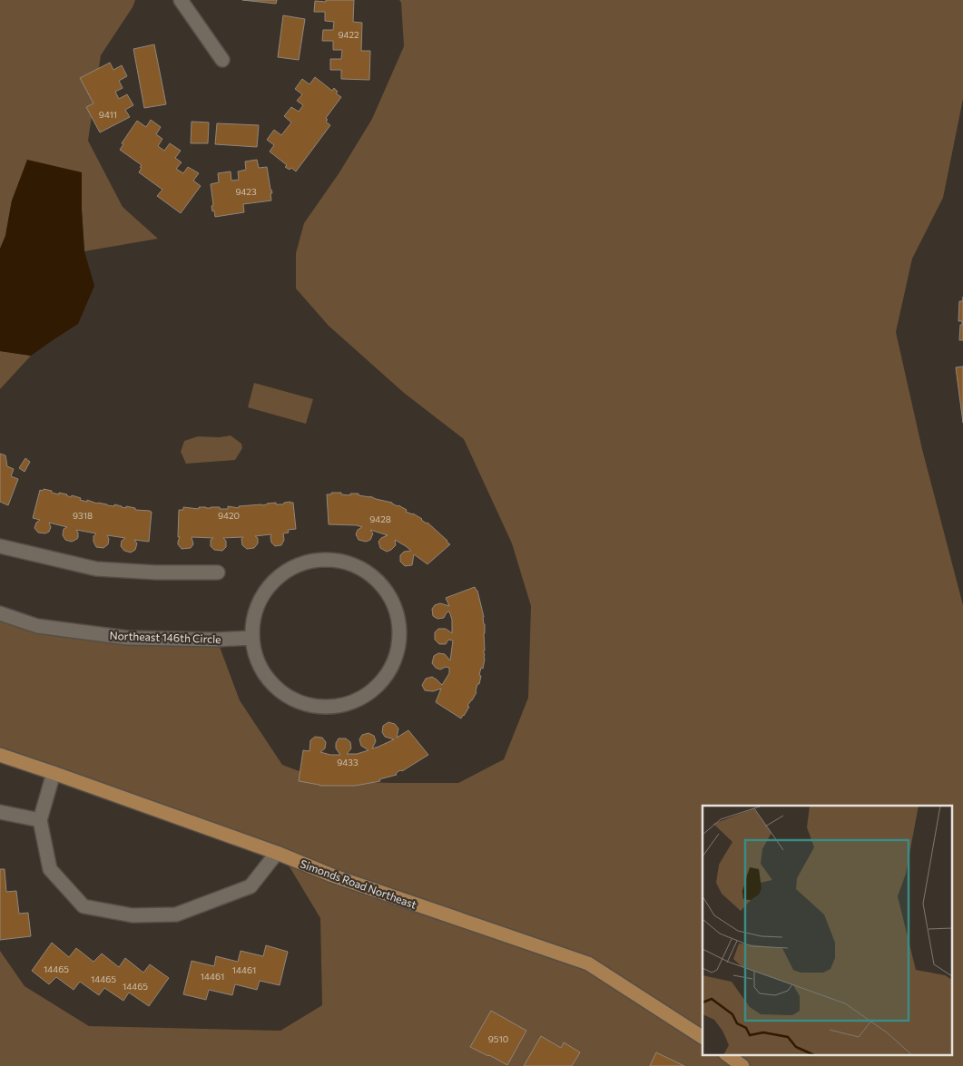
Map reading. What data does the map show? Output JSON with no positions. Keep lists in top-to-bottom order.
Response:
{
  "streets": {
    "main road": ["Simonds Road Northeast"],
    "street": ["Northeast 146th Circle"]
  },
  "house_numbers": [
    "9422",
    "9411",
    "9423",
    "9318",
    "9420",
    "9428",
    "9433",
    "14465",
    "14461",
    "14461",
    "14465",
    "14465",
    "9510"
  ]
}
